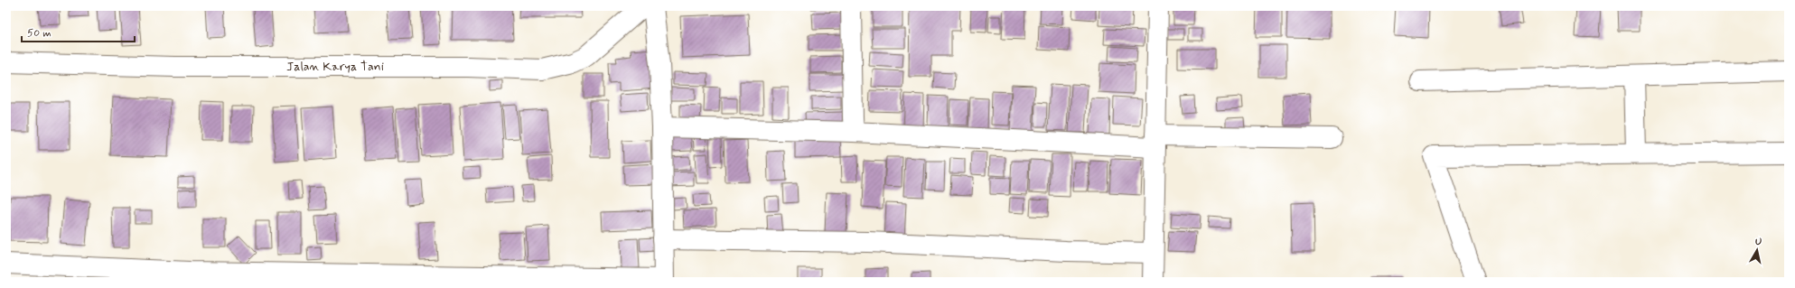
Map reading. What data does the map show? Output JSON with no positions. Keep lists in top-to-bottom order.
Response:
{
  "streets": {
    "street": ["Jalan Karya Tani"]
  },
  "scale_bar": "50 m",
  "north": "top"
}
